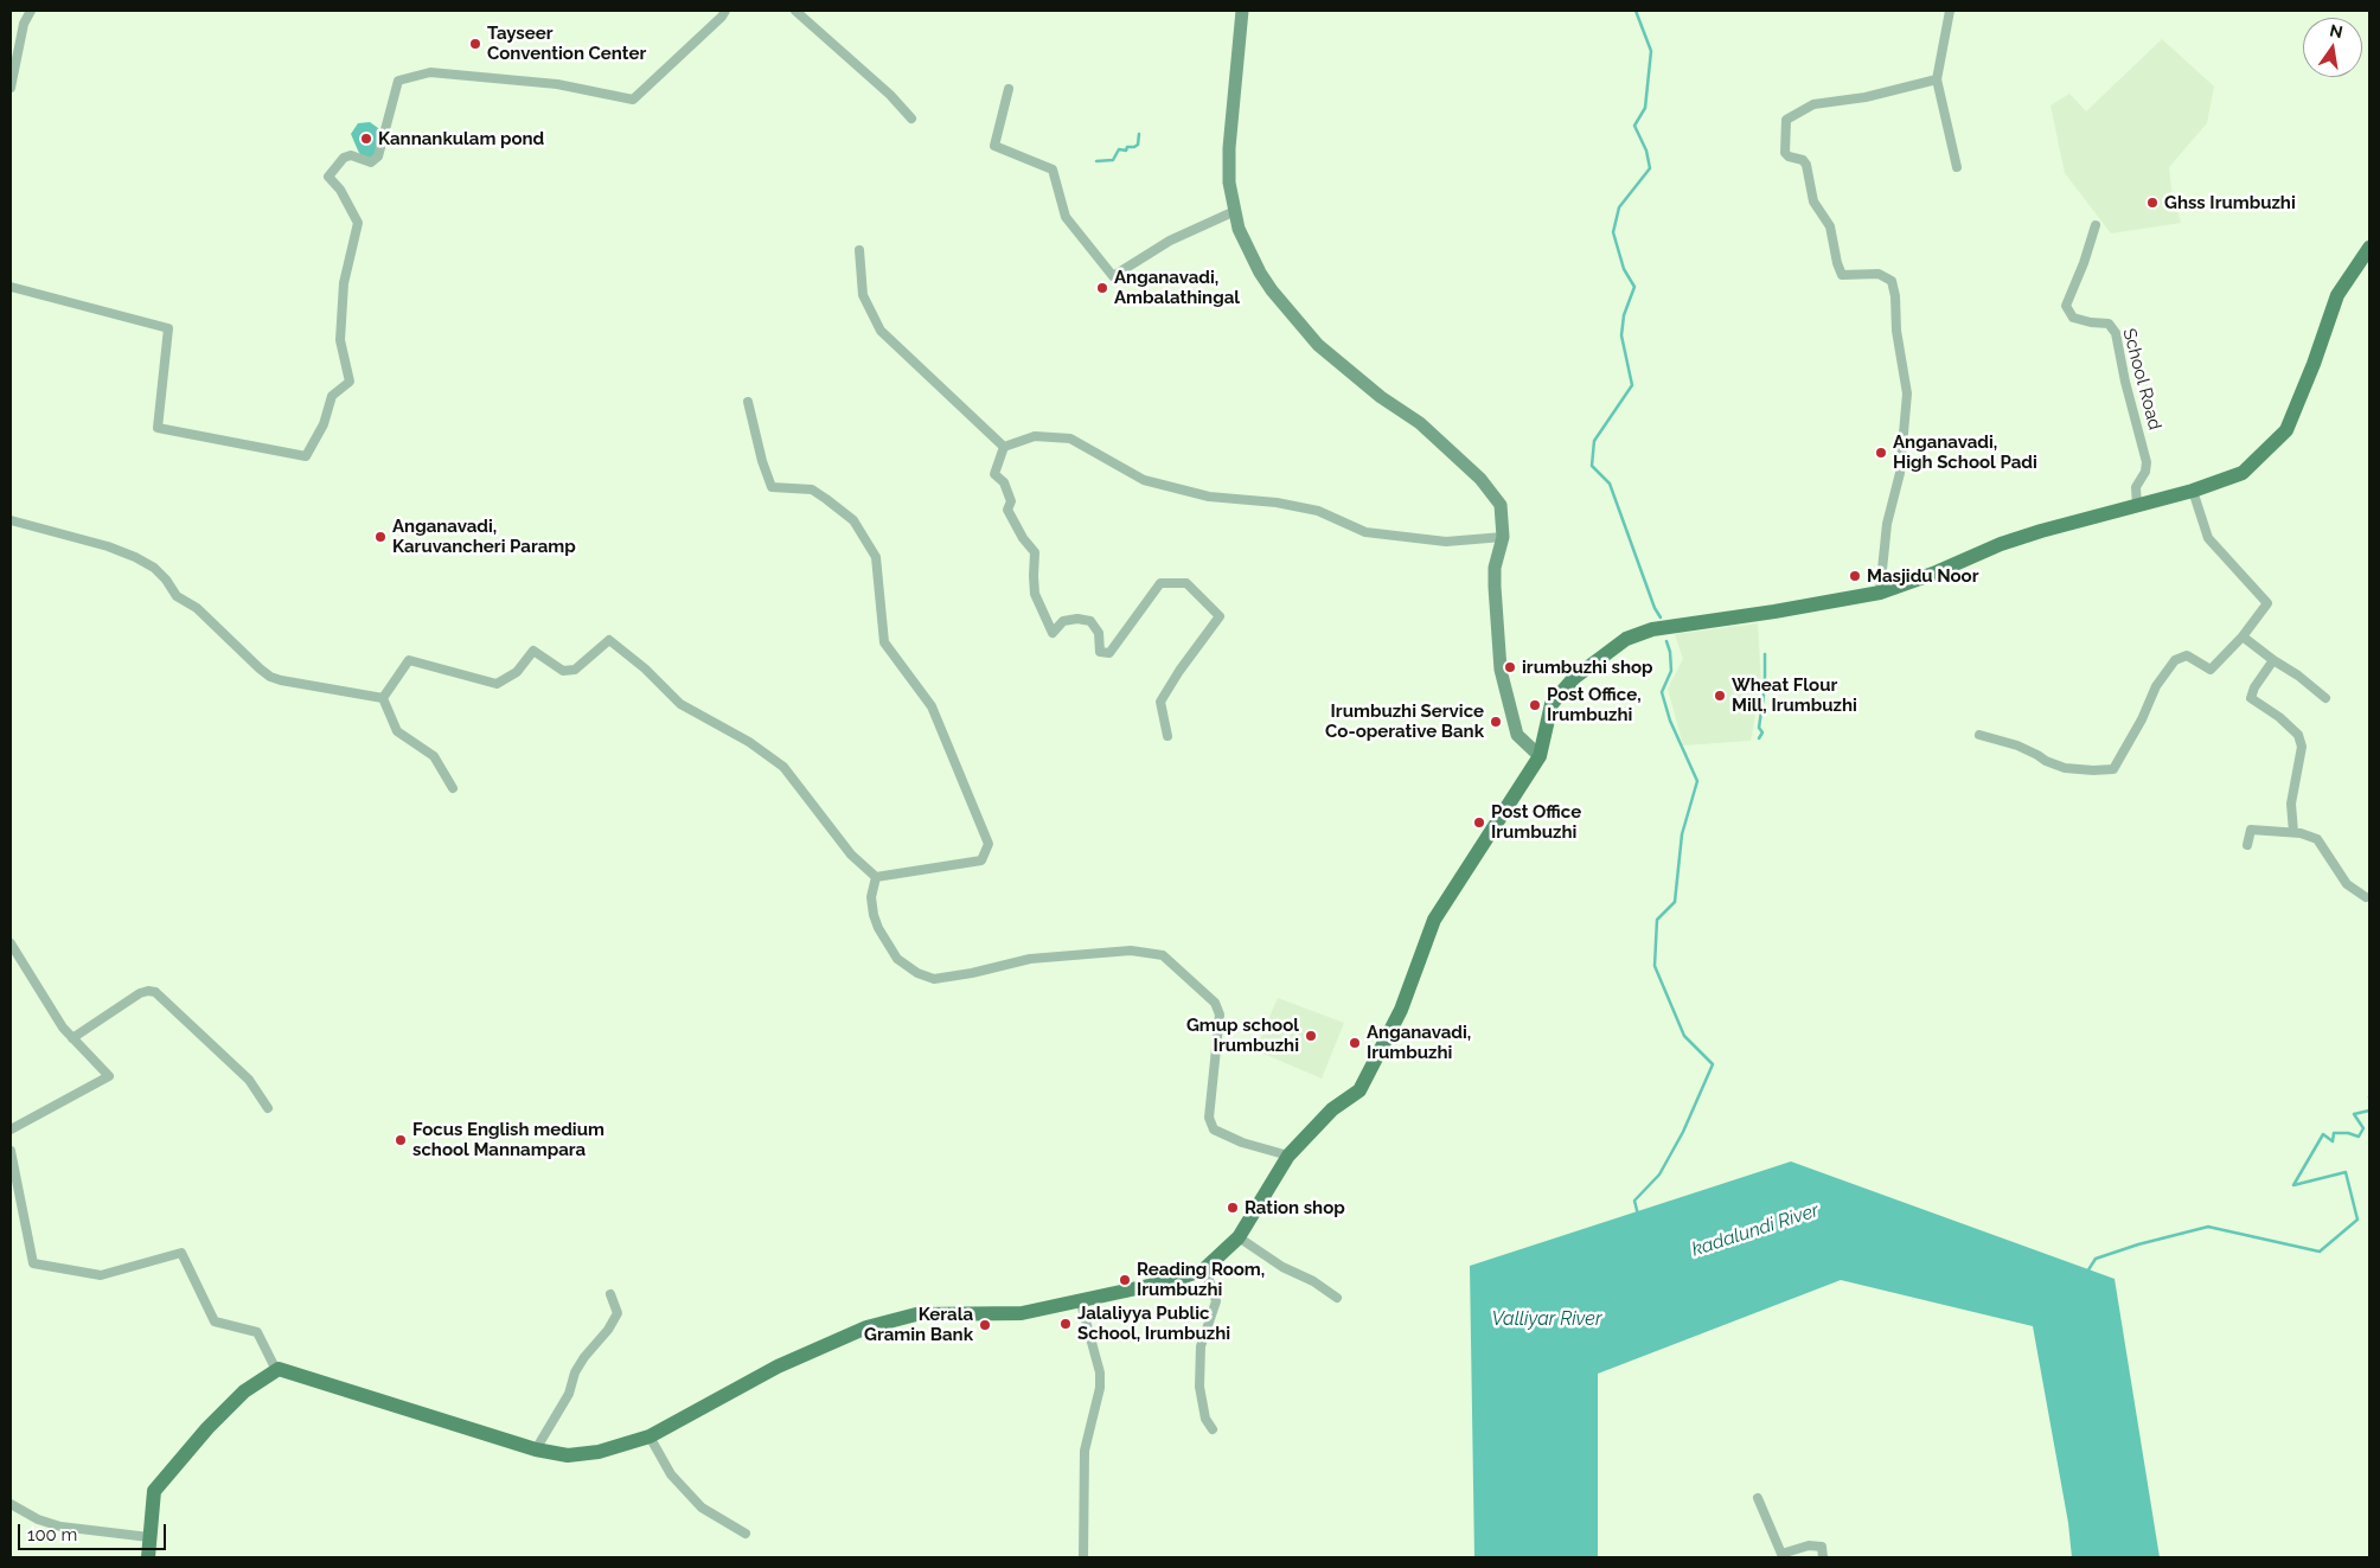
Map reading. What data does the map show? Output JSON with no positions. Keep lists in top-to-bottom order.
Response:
{
  "streets": {
    "street": ["School Road"]
  },
  "water": ["kadalundi River", "Valliyar River"],
  "places": [
    "Tayseer Convention Center",
    "Kannankulam pond",
    "Ghss Irumbuzhi",
    "Anganavadi, Ambalathingal",
    "Anganavadi, High School Padi",
    "Anganavadi, Karuvancheri Paramp",
    "Masjidu Noor",
    "irumbuzhi shop",
    "Wheat Flour Mill, Irumbuzhi",
    "Post Office, Irumbuzhi",
    "Irumbuzhi Service Co-operative Bank",
    "Post Office Irumbuzhi",
    "Gmup school Irumbuzhi",
    "Anganavadi, Irumbuzhi",
    "Focus English medium school Mannampara",
    "Ration shop",
    "Reading Room, Irumbuzhi",
    "Jalaliyya Public School, Irumbuzhi",
    "Kerala Gramin Bank"
  ],
  "scale_bar": "100 m",
  "north": "top"
}
